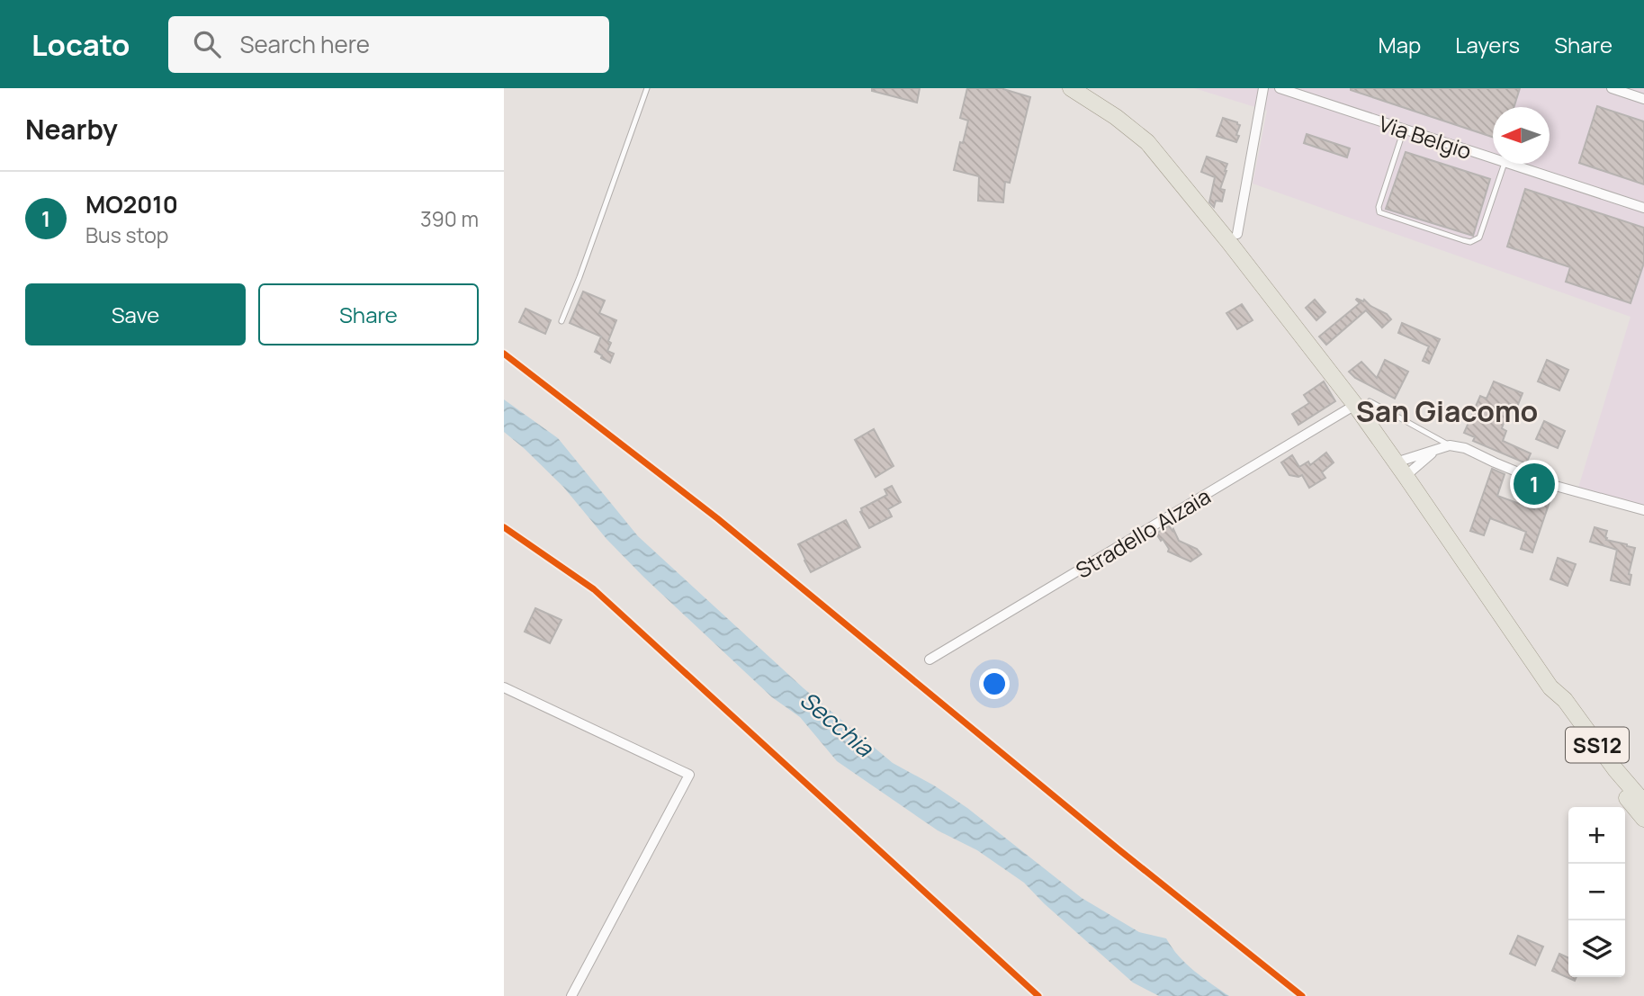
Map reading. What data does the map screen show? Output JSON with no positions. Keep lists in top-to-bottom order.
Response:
{
  "streets": {
    "main road": ["SS12"],
    "street": ["Via Belgio", "Stradello Alzaia"]
  },
  "districts": ["San Giacomo"],
  "water": ["Secchia"],
  "north": "left",
  "page": {
    "header": "Locato",
    "search": "Search here",
    "nav": ["Map", "Layers", "Share"],
    "heading": "Nearby",
    "list": [
      {
        "mark": "1",
        "name": "MO2010",
        "note": "Bus stop",
        "value": "390 m"
      }
    ],
    "buttons": ["Save", "Share"],
    "pins": "1",
    "map_buttons": ["+", "−"]
  }
}
